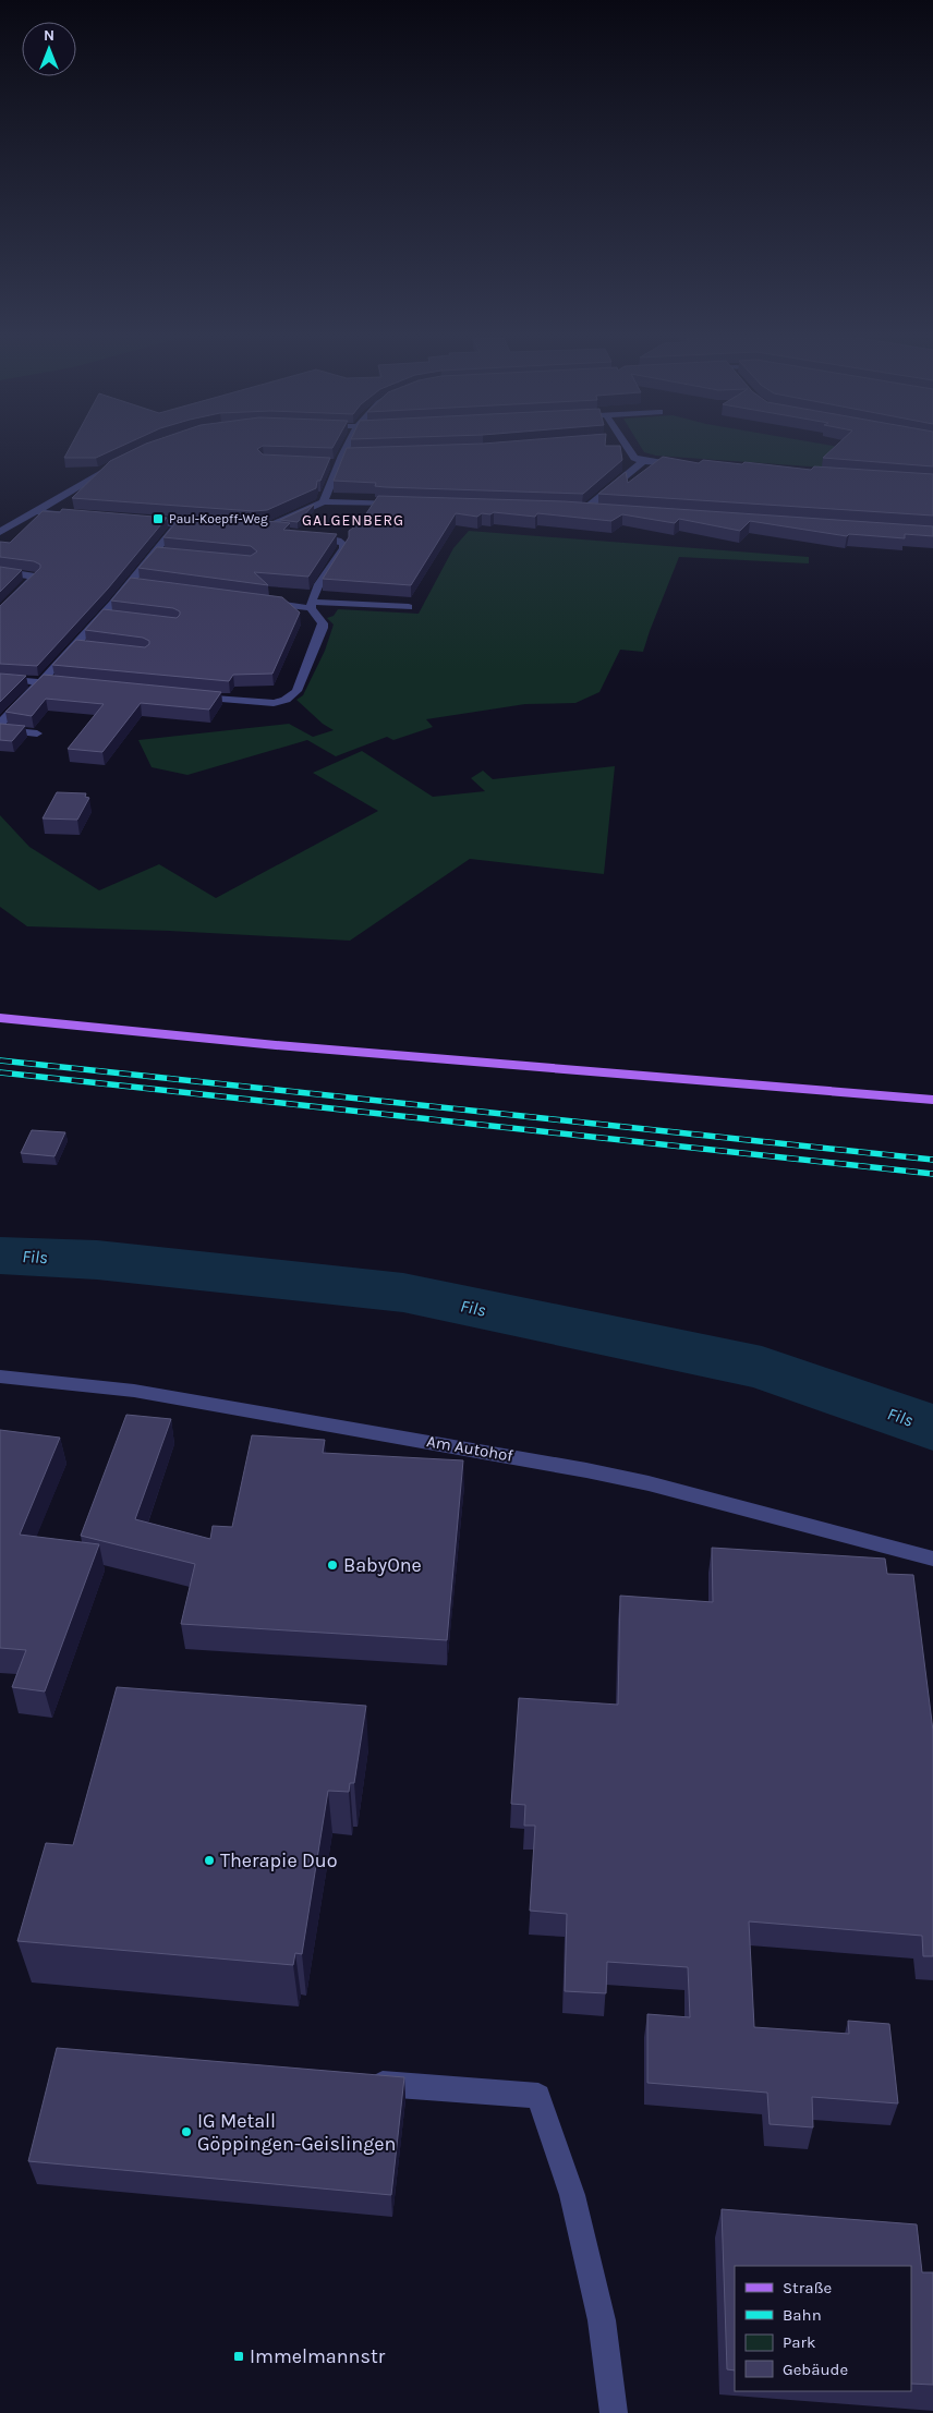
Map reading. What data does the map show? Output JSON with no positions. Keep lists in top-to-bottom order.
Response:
{
  "streets": {
    "street": ["Am Autohof"]
  },
  "districts": ["GALGENBERG"],
  "water": ["Fils"],
  "places": {
    "transit": ["Paul-Koepff-Weg", "Immelmannstr"],
    "other": ["BabyOne", "Therapie Duo", "IG Metall Göppingen-Geislingen"]
  },
  "legend": [
    "Straße",
    "Bahn",
    "Park",
    "Gebäude"
  ],
  "north": "top"
}
